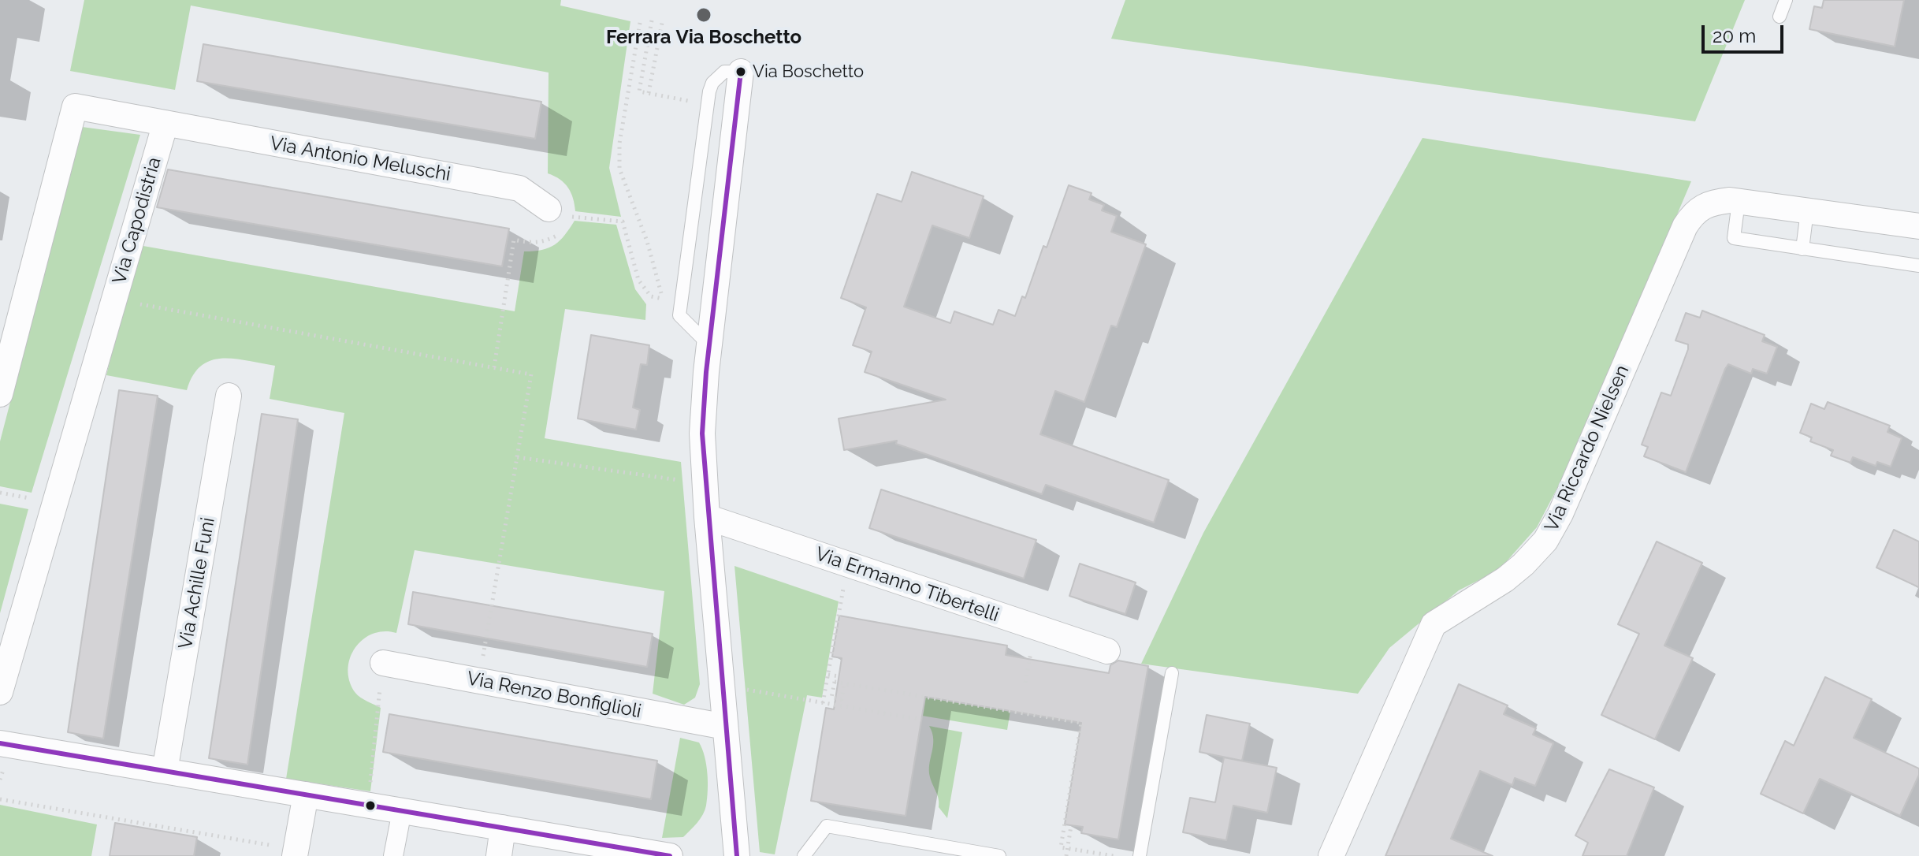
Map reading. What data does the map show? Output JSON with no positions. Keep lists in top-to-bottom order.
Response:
{
  "streets": {
    "street": [
      "Via Antonio Meluschi",
      "Via Capodistria",
      "Via Riccardo Nielsen",
      "Via Achille Funi",
      "Via Ermanno Tibertelli",
      "Via Renzo Bonfiglioli"
    ]
  },
  "crossings": [
    ["Via Antonio Meluschi", "Via Capodistria"]
  ],
  "places": ["Ferrara Via Boschetto", "Via Boschetto"],
  "scale_bar": "20 m"
}
